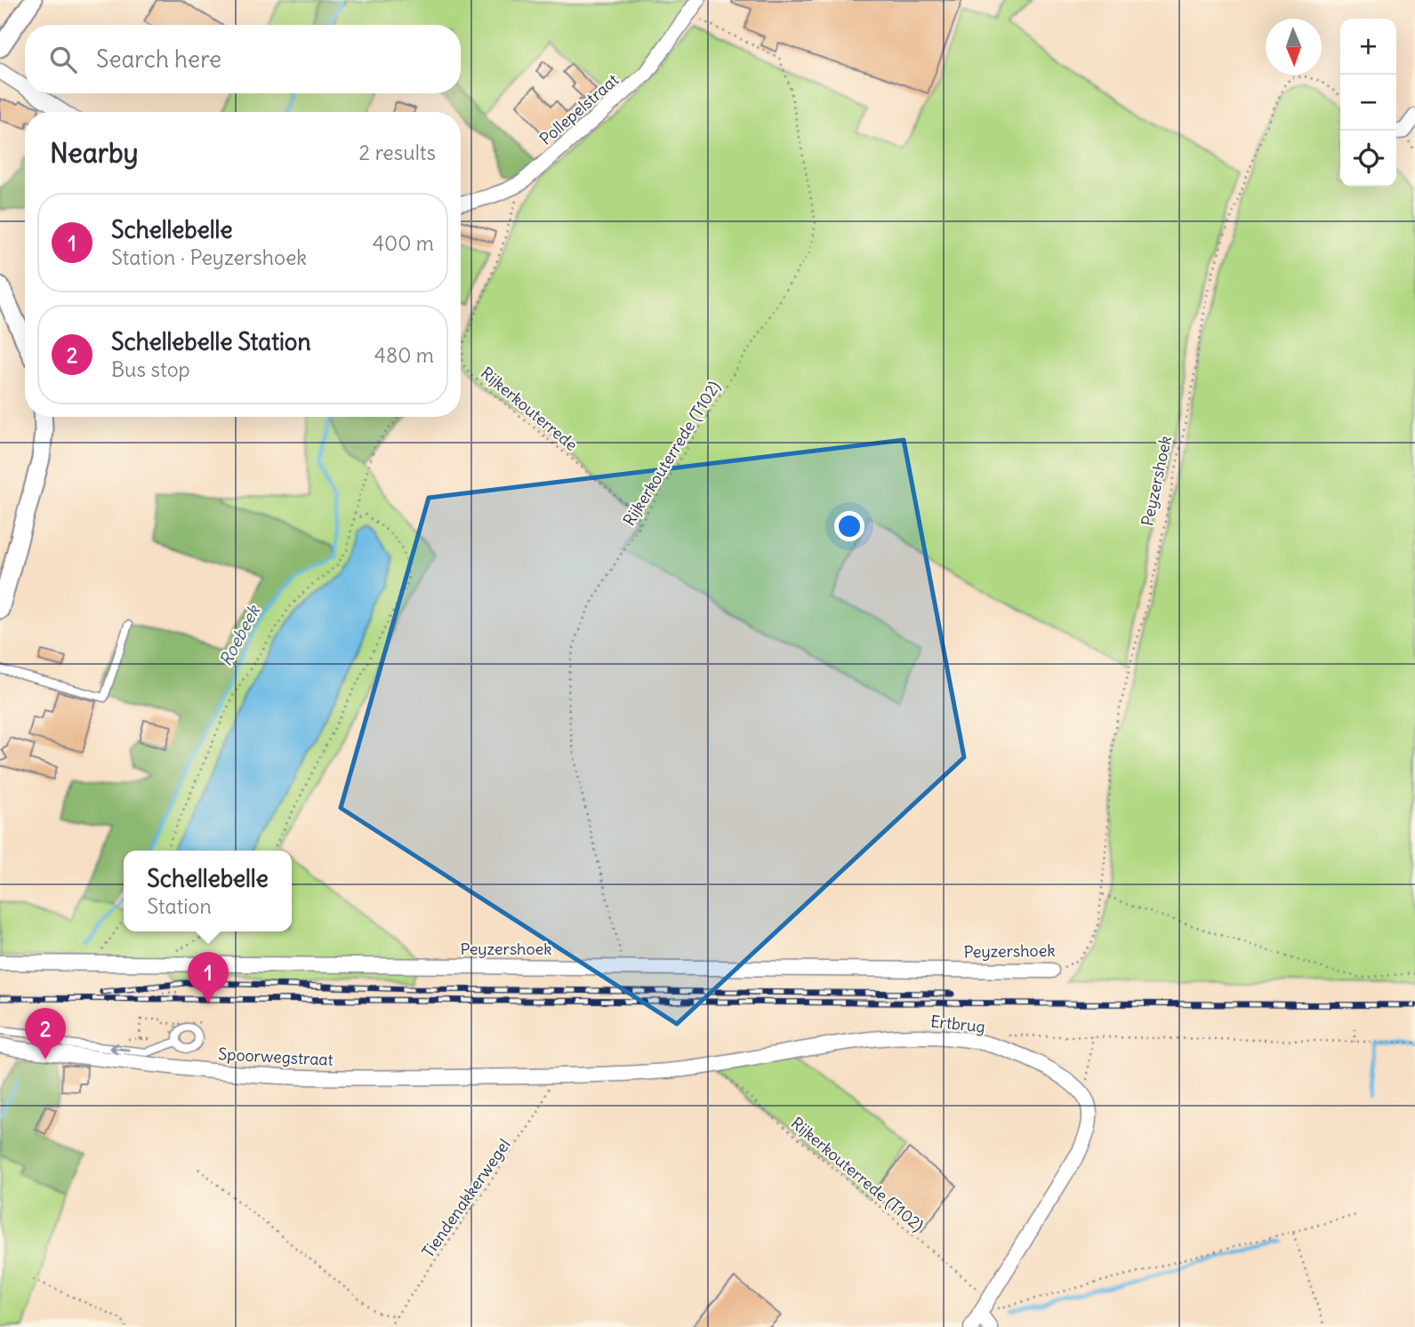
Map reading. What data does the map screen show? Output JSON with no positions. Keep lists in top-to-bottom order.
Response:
{
  "streets": {
    "street": [
      "Pollepelstraat",
      "Peyzershoek",
      "Ertbrug",
      "Spoorwegstraat"
    ],
    "path": ["Rijkerkouterrede", "Rijkerkouterrede (T102)", "Tiendenakkerwegel"]
  },
  "crossings": [
    ["Pollepelstraat", "Rijkerkouterrede"],
    ["Pollepelstraat", "Rijkerkouterrede (T102)"],
    ["Rijkerkouterrede", "Rijkerkouterrede (T102)"],
    ["Rijkerkouterrede (T102)", "Peyzershoek"],
    ["Rijkerkouterrede (T102)", "Ertbrug"],
    ["Ertbrug", "Spoorwegstraat"],
    ["Ertbrug", "Tiendenakkerwegel"],
    ["Spoorwegstraat", "Tiendenakkerwegel"]
  ],
  "water": ["Roebeek"],
  "north": "bottom",
  "page": {
    "map_buttons": ["+", "−"],
    "search": "Search here",
    "heading": ["Nearby", "2 results"],
    "list": [
      {
        "mark": "1",
        "name": "Schellebelle",
        "note": "Station · Peyzershoek",
        "value": "400 m"
      },
      {
        "mark": "2",
        "name": "Schellebelle Station",
        "note": "Bus stop",
        "value": "480 m"
      }
    ],
    "popup": ["Schellebelle", "Station"],
    "pins": ["1", "2"]
  }
}
